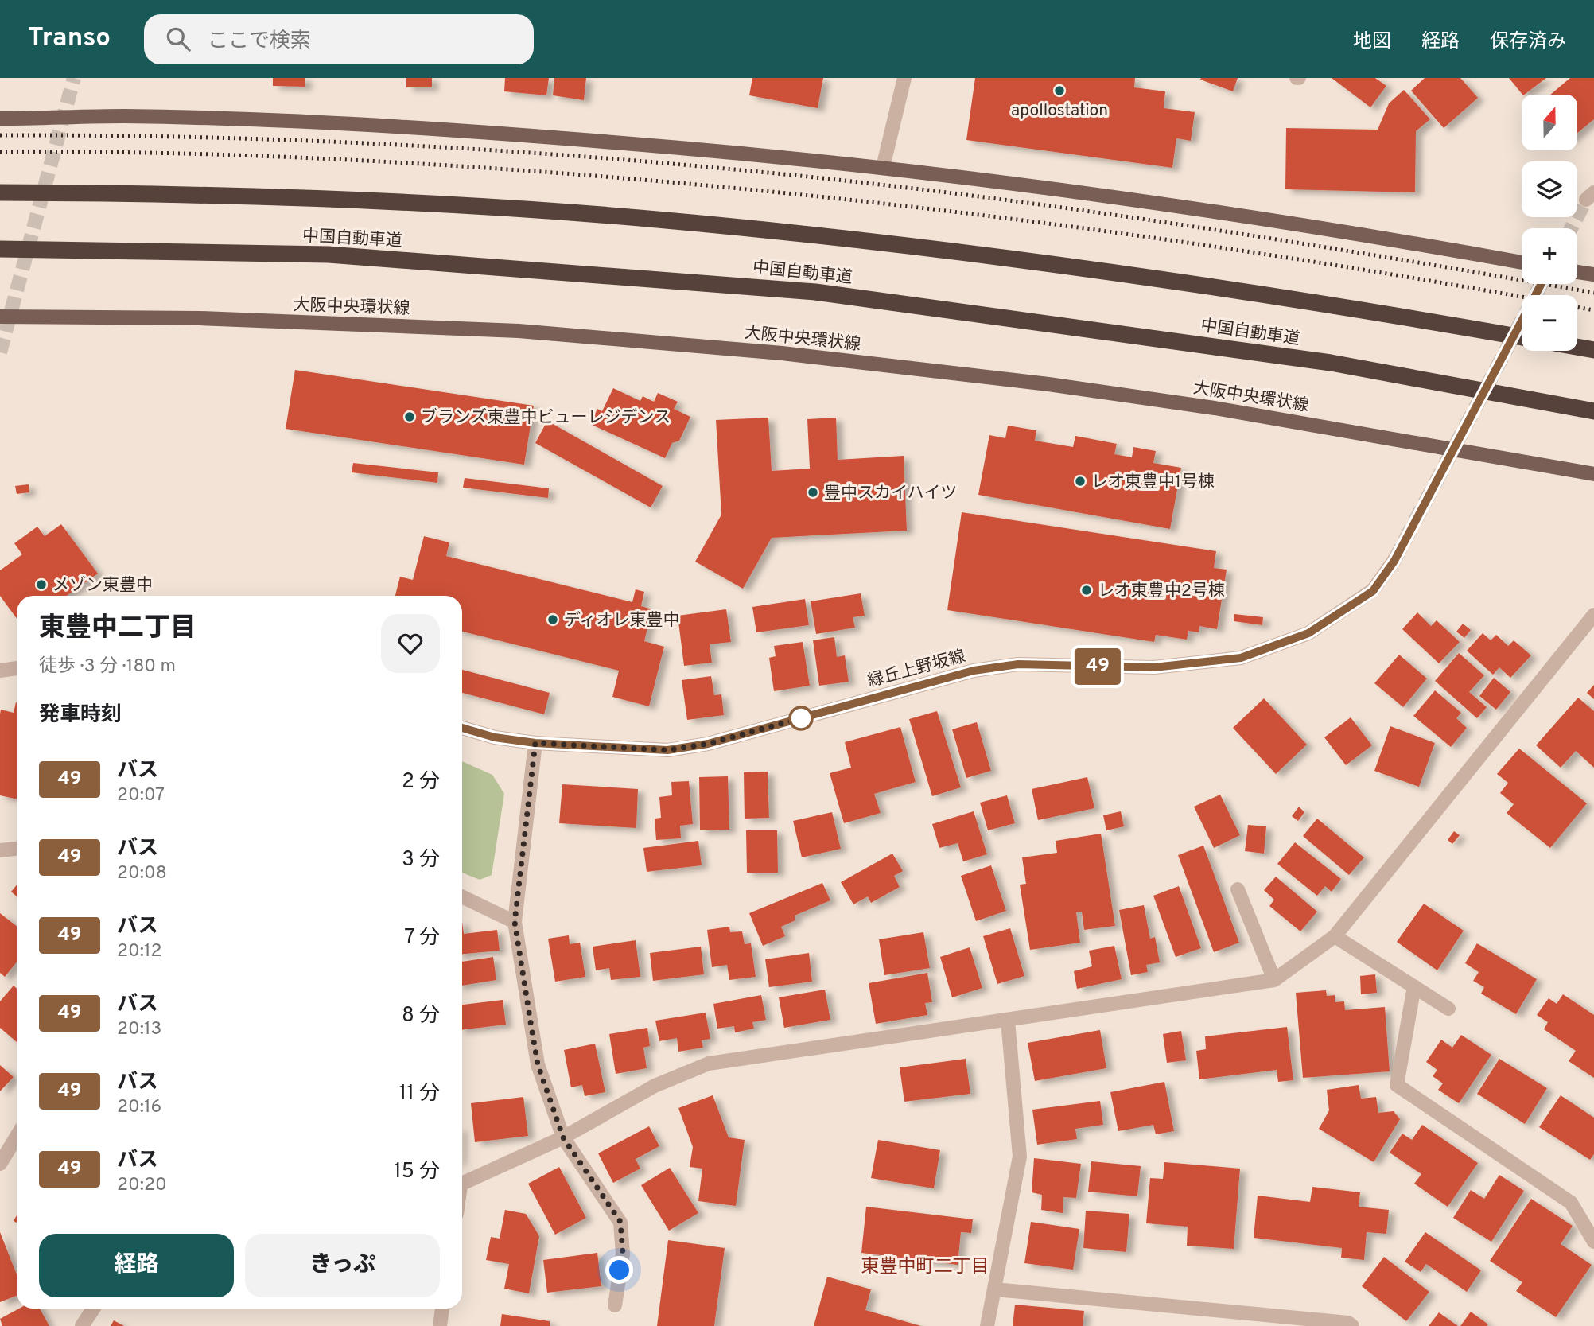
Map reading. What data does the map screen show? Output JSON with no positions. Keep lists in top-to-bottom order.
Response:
{
  "streets": {
    "highway": ["中国自動車道"],
    "main road": ["大阪中央環状線"],
    "street": ["緑丘上野坂線"]
  },
  "districts": ["東豊中町二丁目"],
  "places": [
    "apollostation",
    "ブランズ東豊中ビューレジデンス",
    "レオ東豊中1号棟",
    "豊中スカイハイツ",
    "メゾン東豊中",
    "レオ東豊中2号棟",
    "ディオレ東豊中"
  ],
  "lines": ["bus line 49"],
  "north": "top",
  "page": {
    "header": "Transo",
    "search": "ここで検索",
    "nav": ["地図", "経路", "保存済み"],
    "on_map": "49",
    "map_buttons": ["+", "−"],
    "heading": [
      ["東豊中二丁目", "徒歩 · 3 分 · 180 m"],
      "発車時刻"
    ],
    "list": [
      {
        "mark": "49",
        "name": "バス",
        "note": "20:07",
        "value": "2 分"
      },
      {
        "mark": "49",
        "name": "バス",
        "note": "20:08",
        "value": "3 分"
      },
      {
        "mark": "49",
        "name": "バス",
        "note": "20:12",
        "value": "7 分"
      },
      {
        "mark": "49",
        "name": "バス",
        "note": "20:13",
        "value": "8 分"
      },
      {
        "mark": "49",
        "name": "バス",
        "note": "20:16",
        "value": "11 分"
      },
      {
        "mark": "49",
        "name": "バス",
        "note": "20:20",
        "value": "15 分"
      }
    ],
    "buttons": ["経路", "きっぷ"]
  }
}
